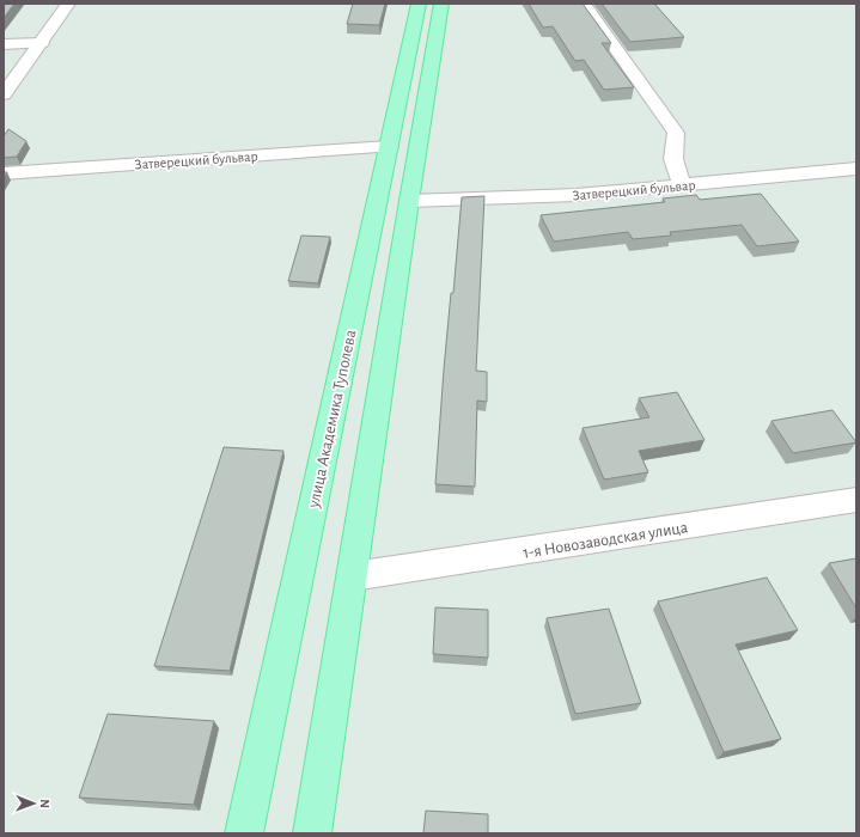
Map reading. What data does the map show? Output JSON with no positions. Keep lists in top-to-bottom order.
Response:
{
  "streets": {
    "main road": ["улица Академика Туполева"],
    "street": ["Затверецкий бульвар", "1-я Новозаводская улица"]
  },
  "crossings": [
    ["Затверецкий бульвар", "улица Академика Туполева"]
  ],
  "north": "right"
}
